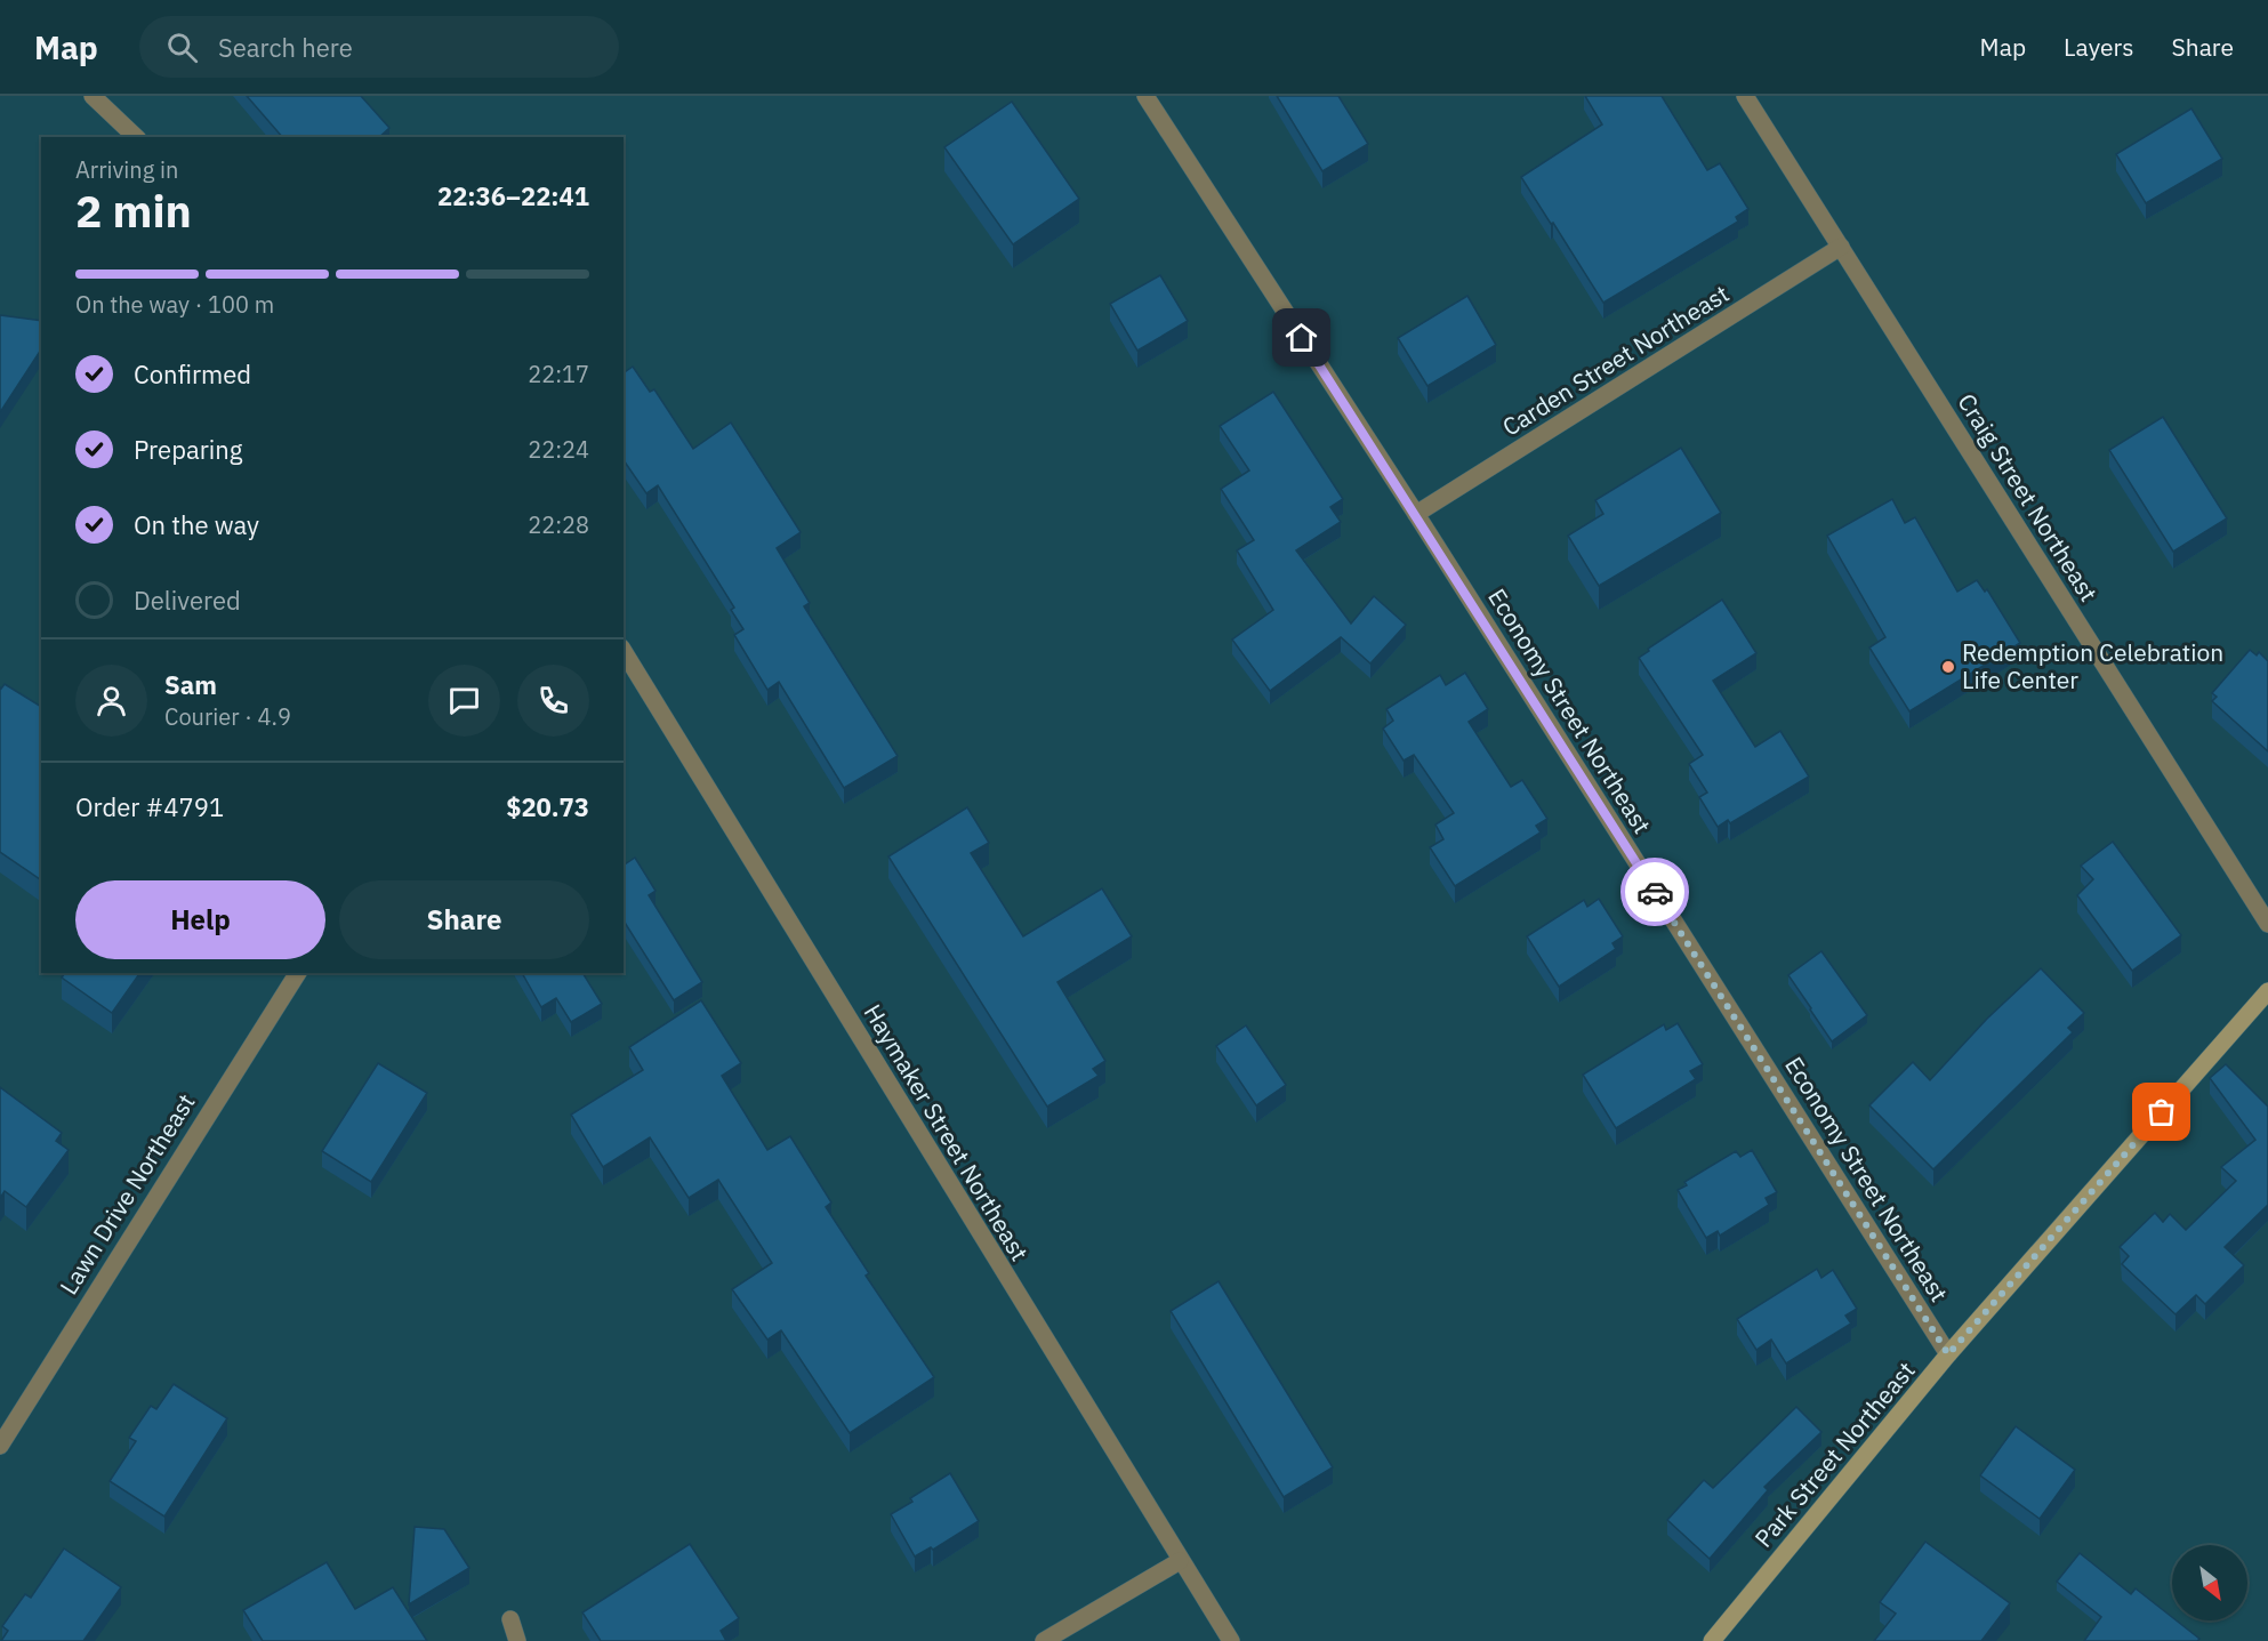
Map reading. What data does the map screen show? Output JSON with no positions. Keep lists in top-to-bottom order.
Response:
{
  "streets": {
    "street": [
      "Carden Street Northeast",
      "Craig Street Northeast",
      "Economy Street Northeast",
      "Haymaker Street Northeast",
      "Lawn Drive Northeast",
      "Park Street Northeast"
    ]
  },
  "crossings": [
    ["Carden Street Northeast", "Craig Street Northeast"],
    ["Carden Street Northeast", "Economy Street Northeast"],
    ["Economy Street Northeast", "Park Street Northeast"]
  ],
  "places": ["Redemption Celebration Life Center"],
  "north": "bottom right",
  "page": {
    "header": "Map",
    "search": "Search here",
    "nav": ["Map", "Layers", "Share"],
    "heading": ["2 min", "Arriving in", "22:36–22:41"],
    "panel": [
      "Sam",
      "Courier · 4.9",
      "Order #4791",
      "$20.73"
    ],
    "bar": "On the way · 100 m",
    "list": [
      ["Confirmed", "22:17"],
      ["Preparing", "22:24"],
      ["On the way", "22:28"],
      "Delivered"
    ],
    "buttons": ["Help", "Share"]
  }
}
